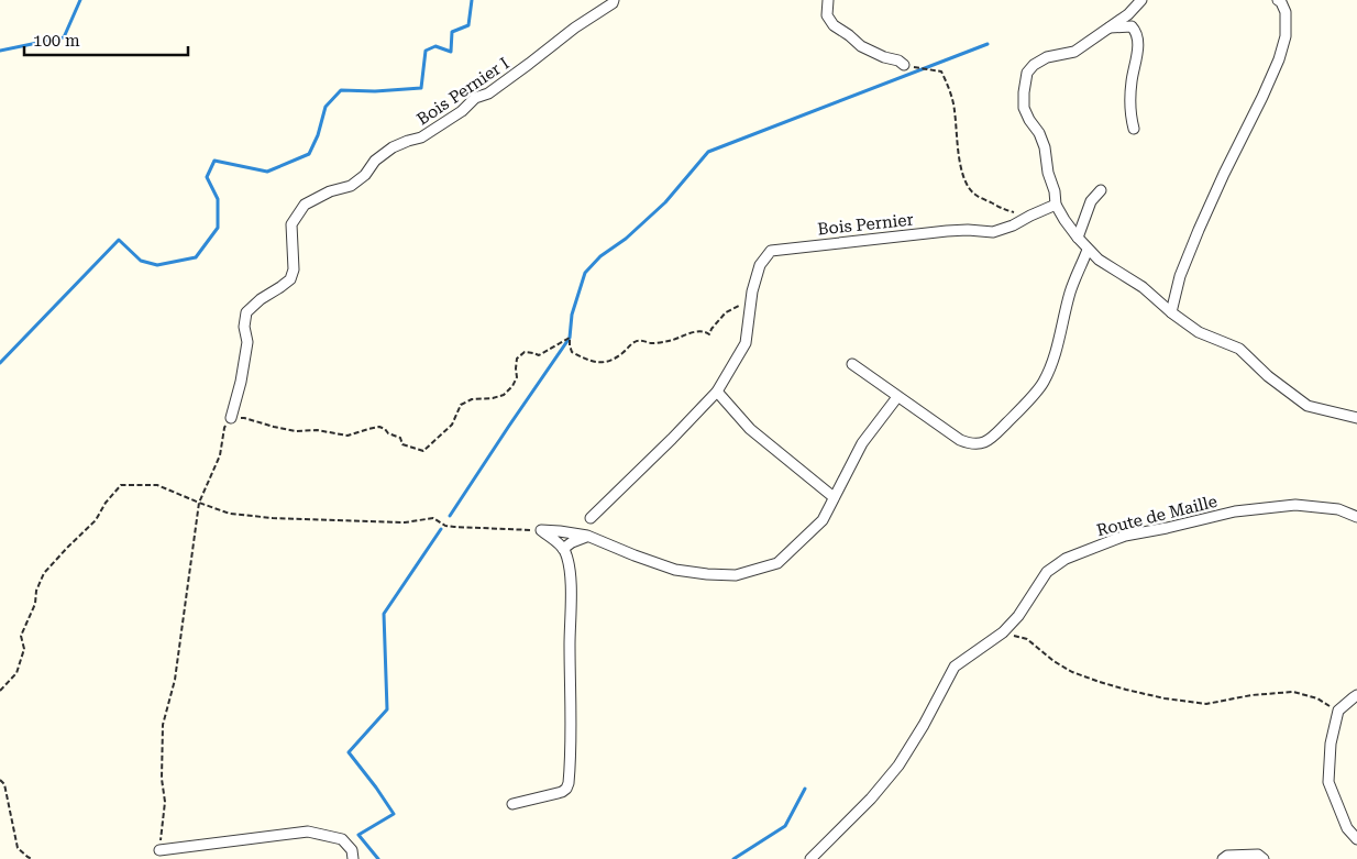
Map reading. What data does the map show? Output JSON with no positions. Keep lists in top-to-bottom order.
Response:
{
  "streets": {
    "street": ["Bois Pernier I", "Bois Pernier", "Route de Maille"]
  },
  "scale_bar": "100 m"
}
